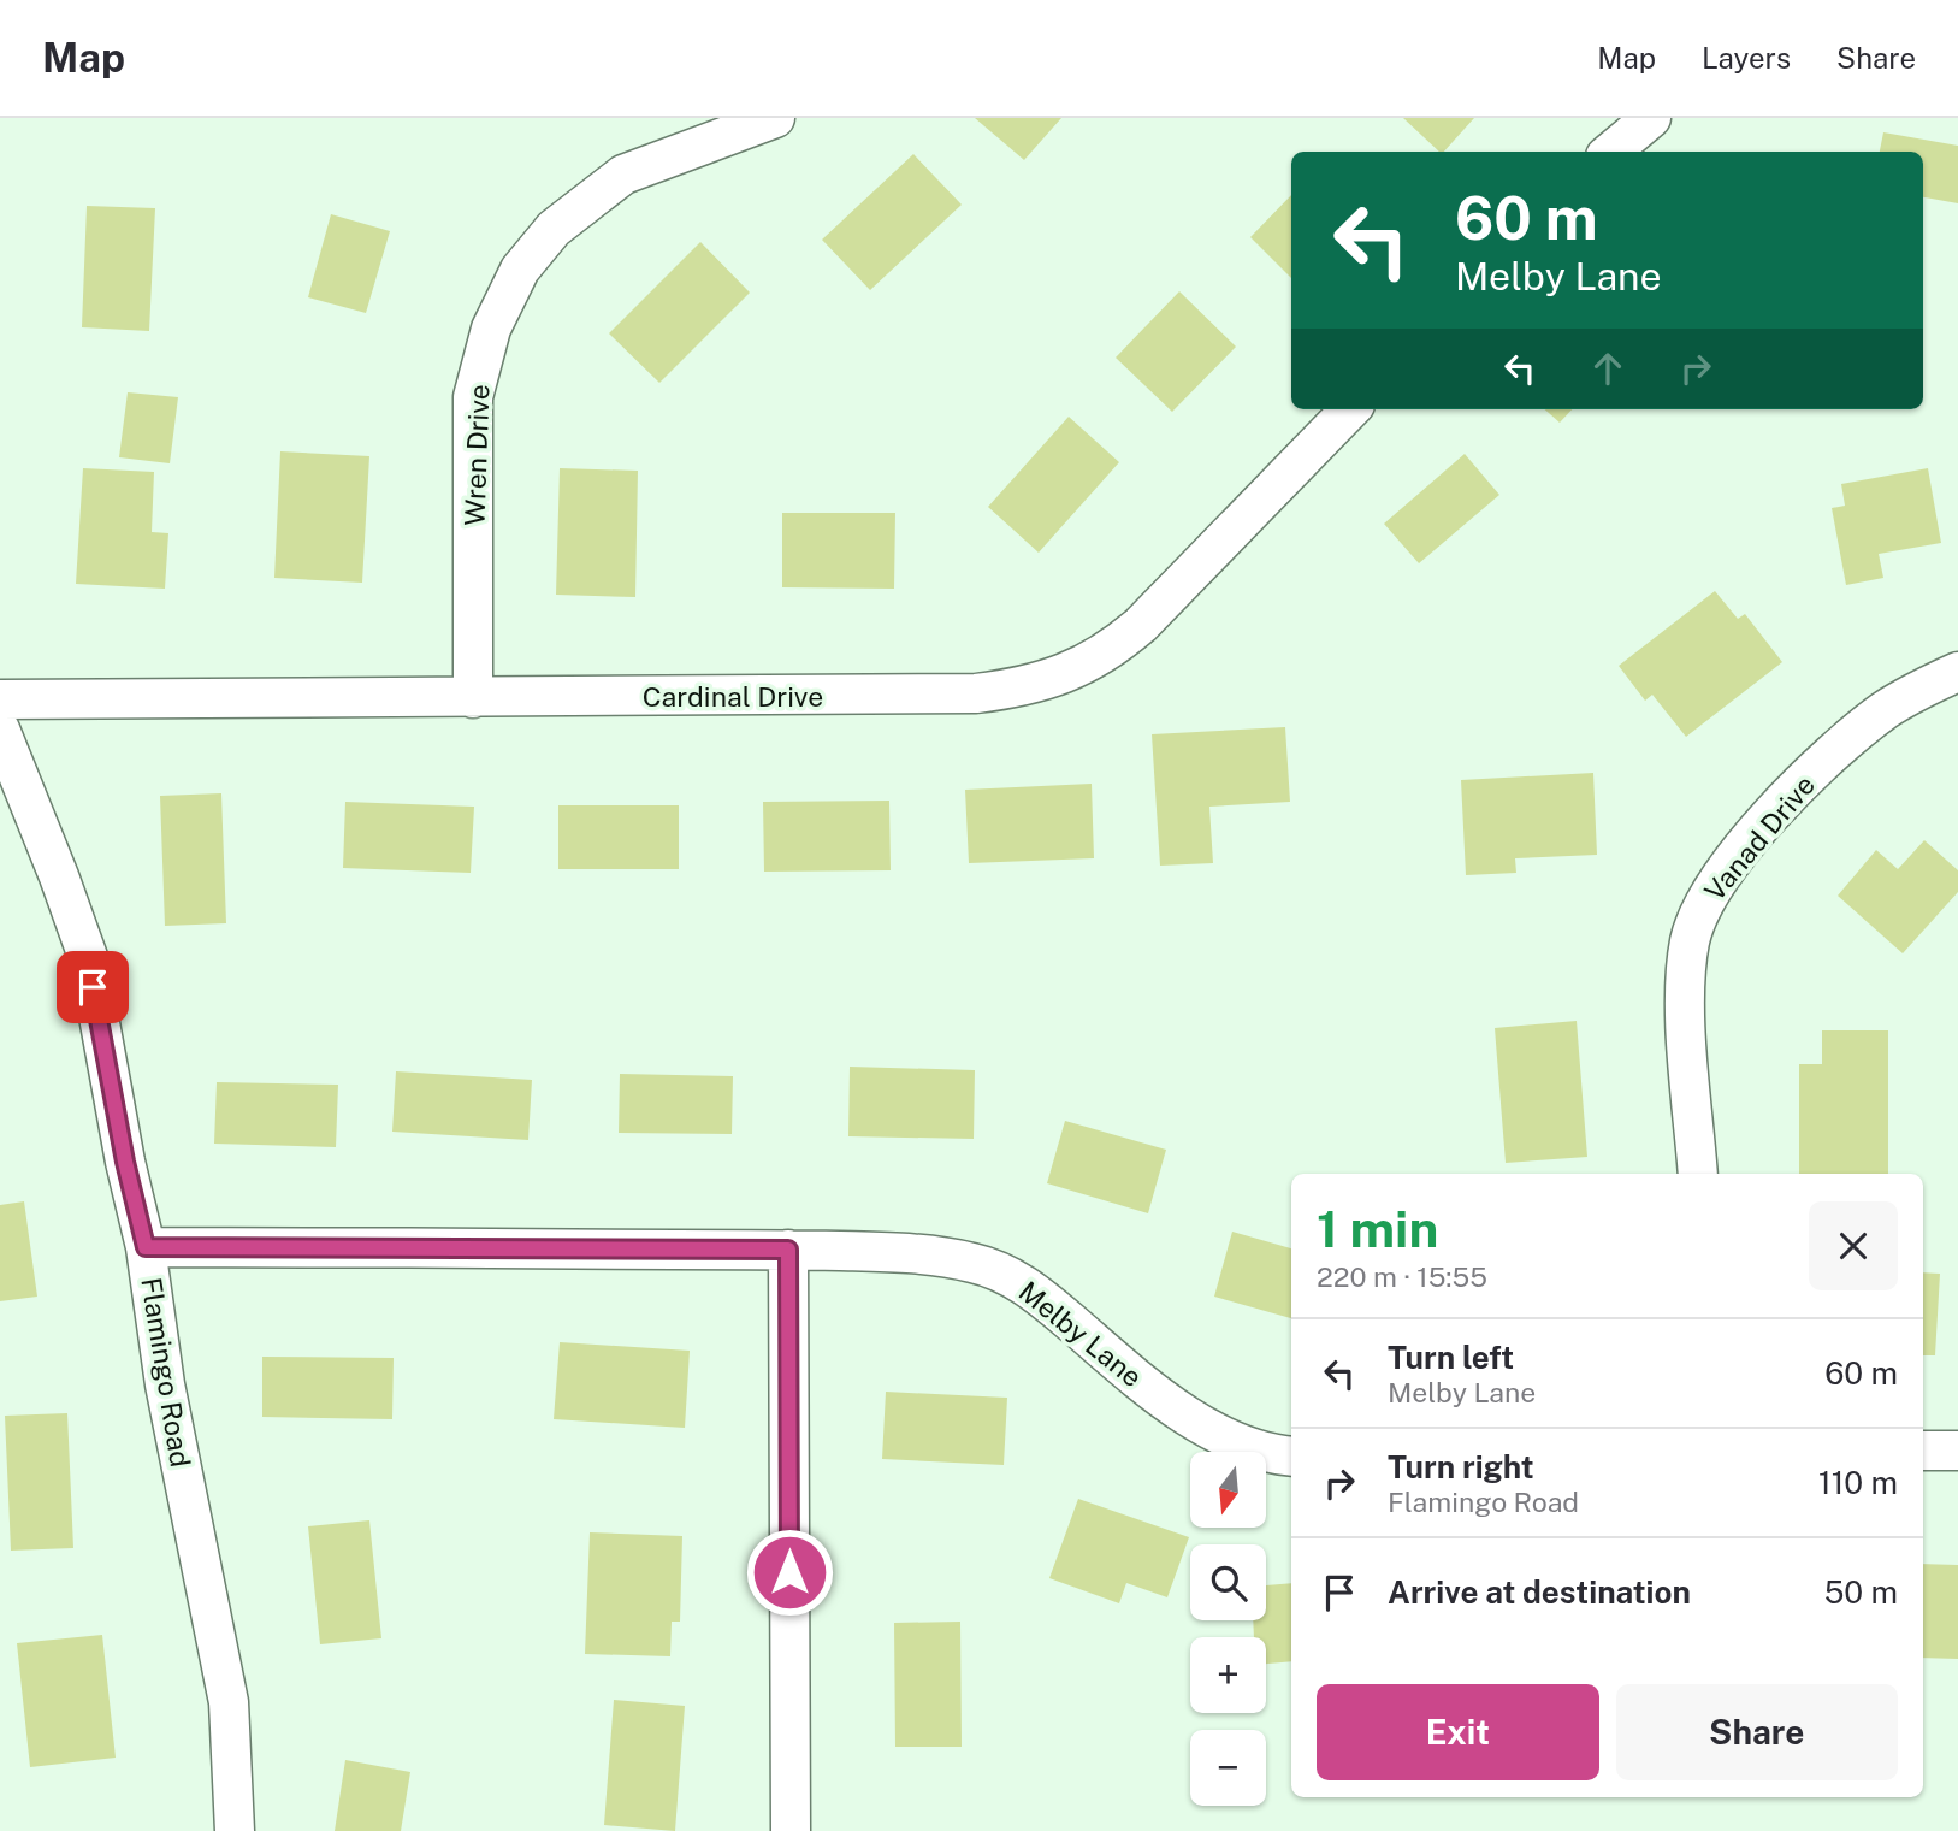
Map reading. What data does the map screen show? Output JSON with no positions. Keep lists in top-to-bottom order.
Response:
{
  "streets": {
    "street": [
      "Wren Drive",
      "Cardinal Drive",
      "Vanad Drive",
      "Melby Lane",
      "Flamingo Road"
    ]
  },
  "crossings": [
    ["Wren Drive", "Cardinal Drive"],
    ["Melby Lane", "Flamingo Road"]
  ],
  "north": "bottom",
  "page": {
    "header": "Map",
    "nav": ["Map", "Layers", "Share"],
    "turn": ["60 m", "Melby Lane"],
    "heading": ["1 min", "220 m · 15:55"],
    "list": [
      {
        "name": "Turn left",
        "note": "Melby Lane",
        "value": "60 m"
      },
      {
        "name": "Turn right",
        "note": "Flamingo Road",
        "value": "110 m"
      },
      {
        "name": "Arrive at destination",
        "value": "50 m"
      }
    ],
    "map_buttons": ["+", "−"],
    "buttons": ["Exit", "Share"]
  }
}
